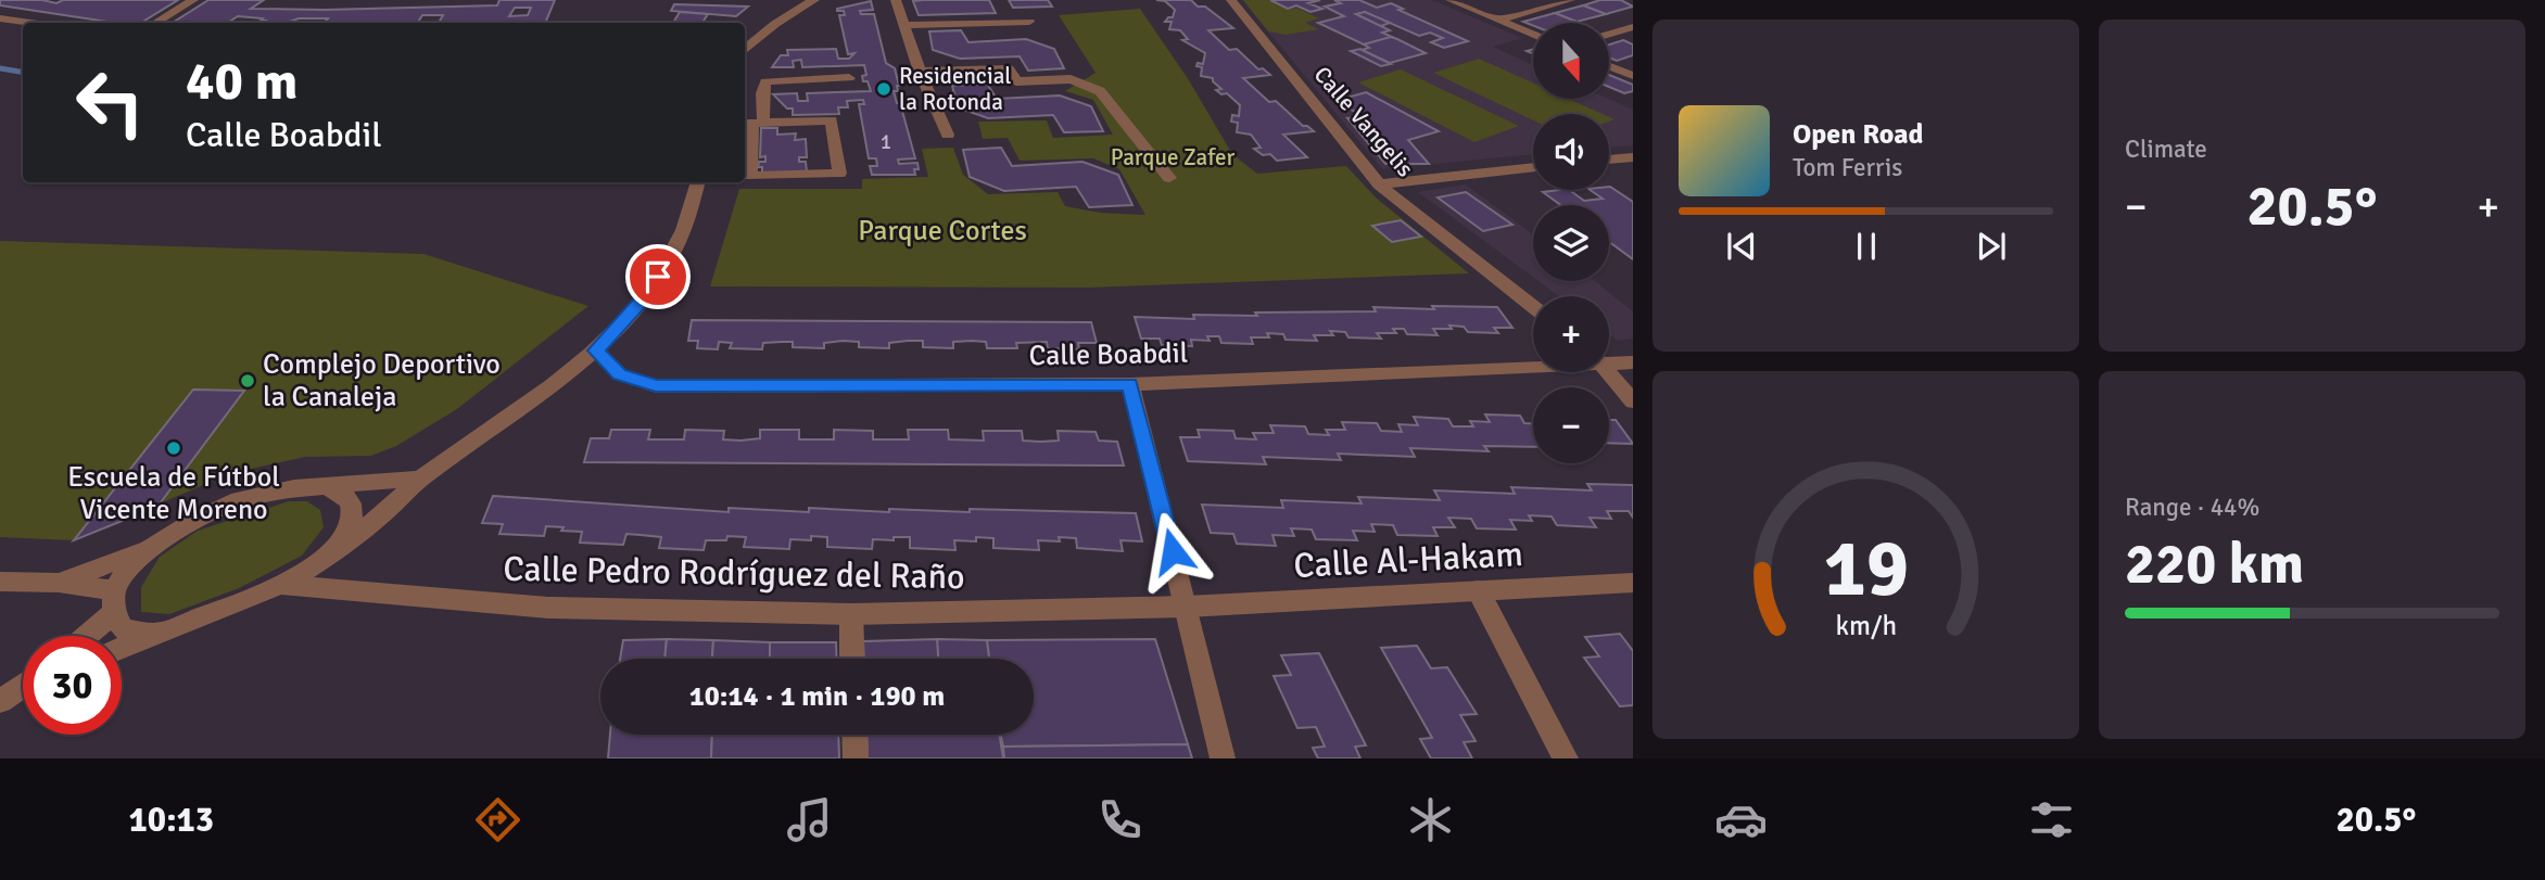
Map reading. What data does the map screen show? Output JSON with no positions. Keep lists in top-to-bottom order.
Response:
{
  "streets": {
    "street": [
      "Calle Vangelis",
      "Calle Boabdil",
      "Calle Al-Hakam",
      "Calle Pedro Rodríguez del Raño"
    ]
  },
  "crossings": [
    ["Calle Al-Hakam", "Calle Pedro Rodríguez del Raño"]
  ],
  "parks": ["Parque Zafer", "Parque Cortes"],
  "places": ["Residencial la Rotonda", "Complejo Deportivo la Canaleja", "Escuela de Fútbol Vicente Moreno"],
  "house_numbers": ["1"],
  "north": "bottom",
  "page": {
    "tile": [
      "Climate",
      ["Range · 44%", "220 km"]
    ],
    "map_buttons": ["+", "−"],
    "turn": ["40 m", "Calle Boabdil"],
    "song": ["Open Road", "Tom Ferris"],
    "heat": ["−", "20.5°", "+"],
    "limit": "30",
    "trip": "10:14 · 1 min · 190 m",
    "tabs": ["10:13", "20.5°"],
    "gauge": ["19", "km/h"]
  }
}
